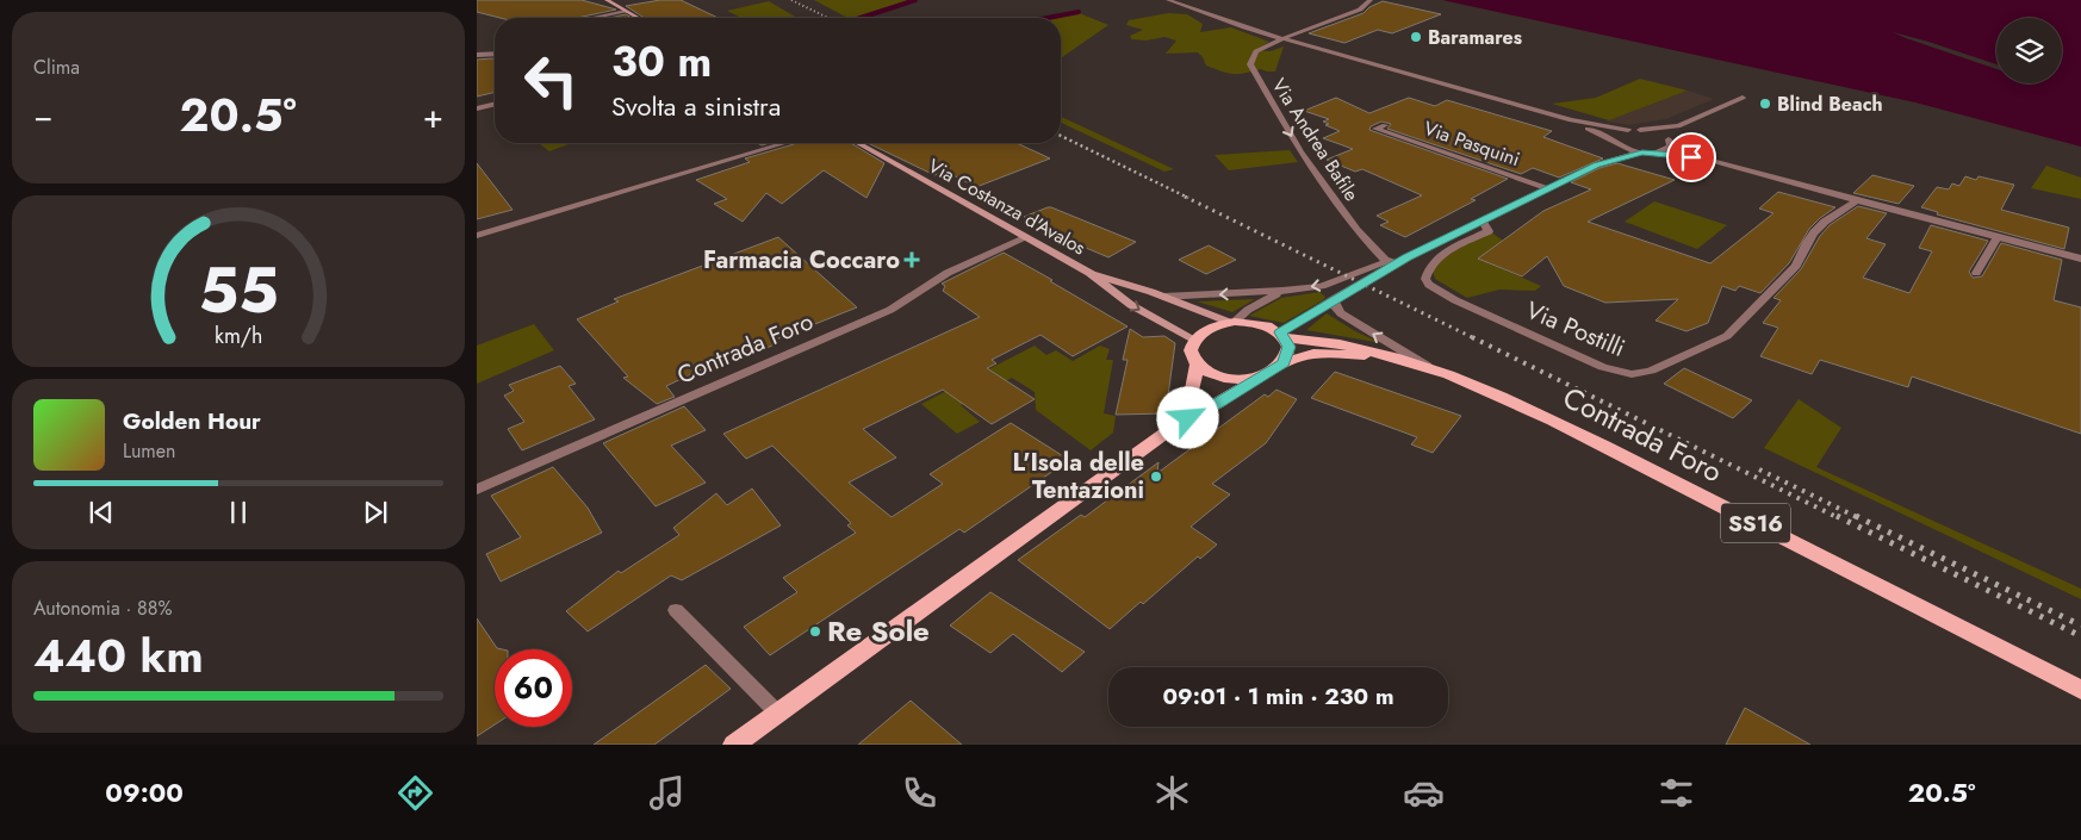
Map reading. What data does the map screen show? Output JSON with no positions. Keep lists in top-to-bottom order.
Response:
{
  "streets": {
    "main road": ["Via Costanza d'Avalos", "Contrada Foro", "SS16"],
    "street": ["Via Andrea Bafile", "Via Pasquini", "Via Postilli"]
  },
  "crossings": [
    ["Via Andrea Bafile", "Via Pasquini"],
    ["Via Pasquini", "Via Postilli"],
    ["Via Costanza d'Avalos", "Contrada Foro"],
    ["Via Costanza d'Avalos", "SS16"],
    ["Contrada Foro", "SS16"]
  ],
  "one_way": ["Via Andrea Bafile"],
  "places": {
    "other": [
      "Baramares",
      "Blind Beach",
      "L'Isola delle Tentazioni",
      "Re Sole"
    ],
    "health": ["Farmacia Coccaro"]
  },
  "page": {
    "tile": [
      "Clima",
      ["Autonomia · 88%", "440 km"]
    ],
    "turn": ["30 m", "Svolta a sinistra"],
    "heat": ["−", "20.5°", "+"],
    "song": ["Golden Hour", "Lumen"],
    "limit": "60",
    "trip": "09:01 · 1 min · 230 m",
    "tabs": ["09:00", "20.5°"],
    "gauge": ["55", "km/h"]
  }
}
